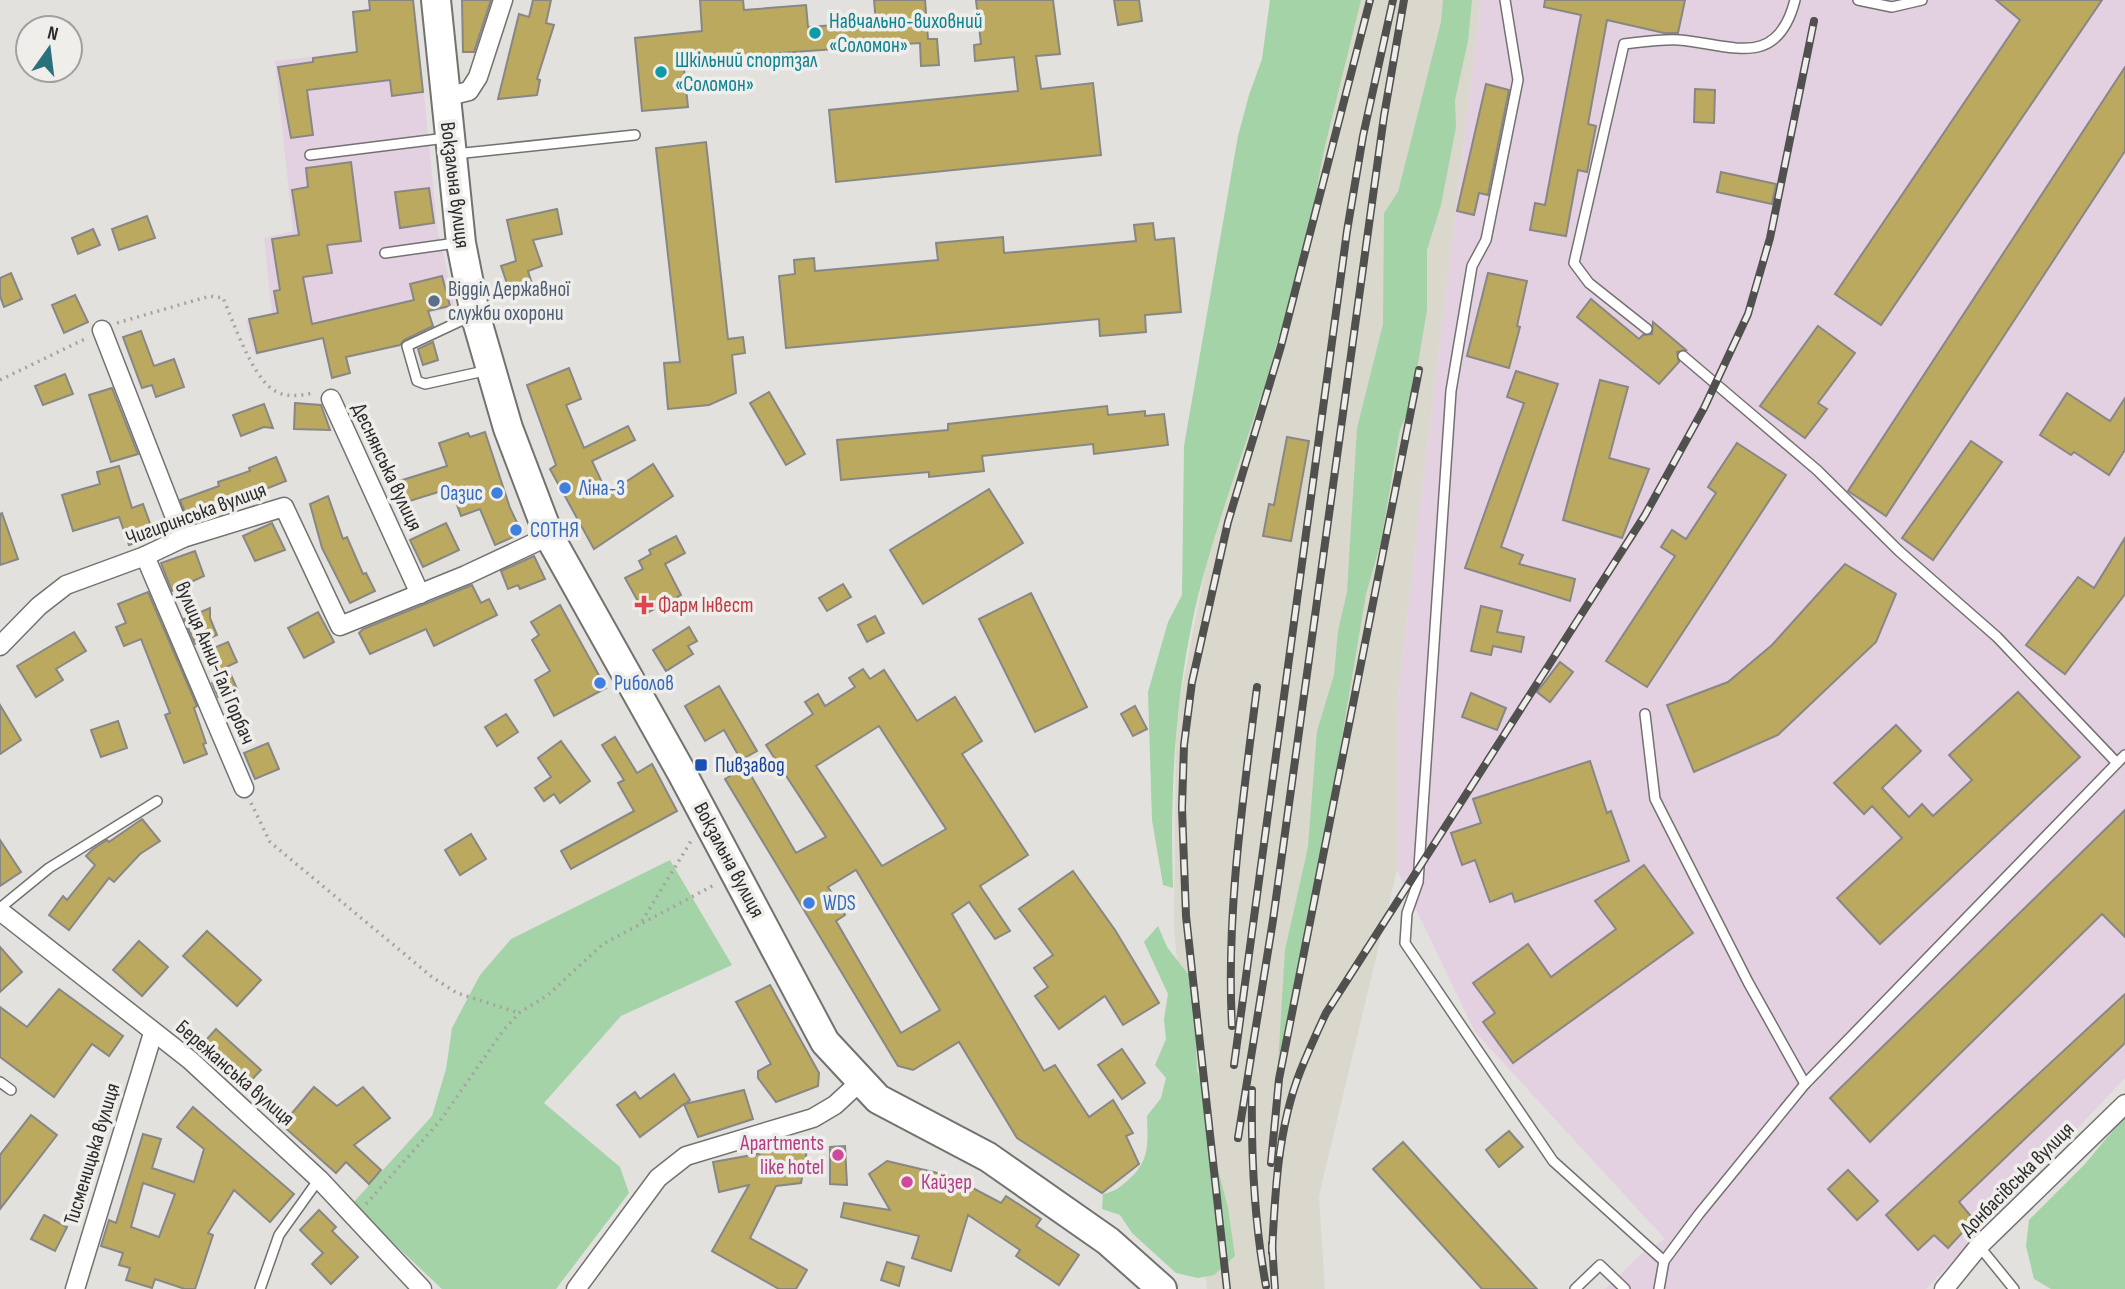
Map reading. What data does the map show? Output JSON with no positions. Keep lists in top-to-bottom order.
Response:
{
  "streets": {
    "main road": ["Вокзальна вулиця"],
    "street": [
      "Деснянська вулиця",
      "Чигиринська вулиця",
      "вулиця Анни-Галі Горбач",
      "Бережанська вулиця",
      "Тисменицька вулиця",
      "Донбасівська вулиця"
    ]
  },
  "crossings": [
    ["Вокзальна вулиця", "Чигиринська вулиця"],
    ["Деснянська вулиця", "Чигиринська вулиця"],
    ["Чигиринська вулиця", "вулиця Анни-Галі Горбач"],
    ["Бережанська вулиця", "Тисменицька вулиця"]
  ],
  "places": {
    "other": [
      "Навчально-виховний «Соломон»",
      "Шкільний спортзал «Соломон»",
      "Відділ Державної служби охорони",
      "Ліна-3",
      "Оазис",
      "СОТНЯ",
      "Риболов",
      "WDS",
      "Apartments like hotel",
      "Кайзер"
    ],
    "health": ["Фарм Інвест"],
    "transit": ["Пивзавод"]
  },
  "north": "top"
}
